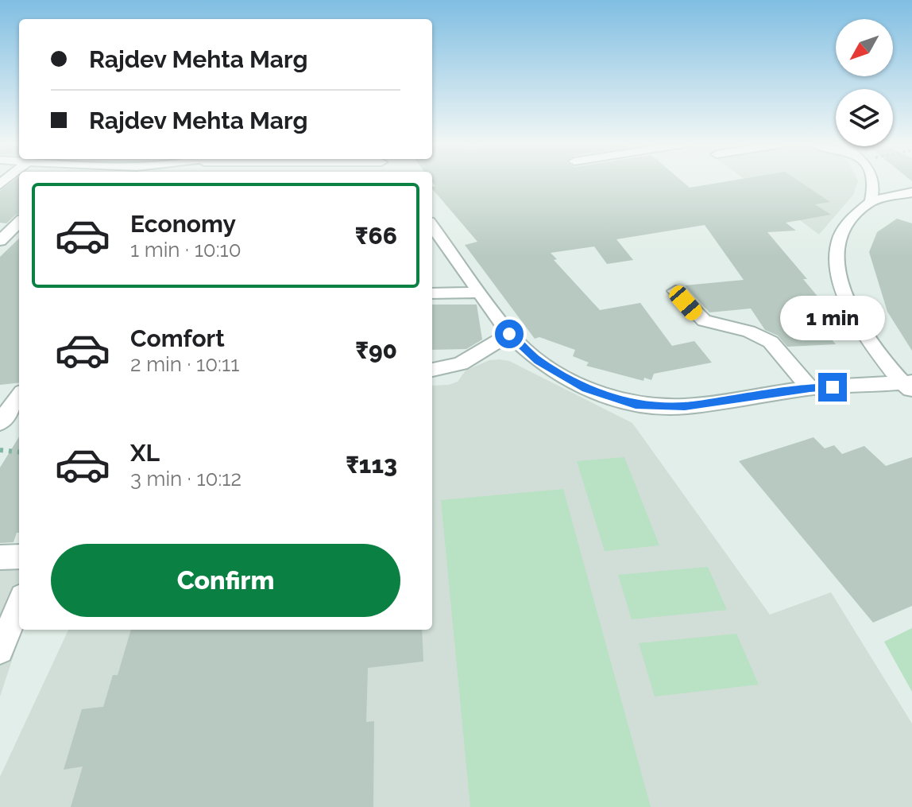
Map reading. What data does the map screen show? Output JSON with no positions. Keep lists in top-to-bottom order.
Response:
{
  "north": "bottom left",
  "page": {
    "banner": ["Rajdev Mehta Marg", "Rajdev Mehta Marg"],
    "list": [
      {
        "name": "Economy",
        "note": "1 min · 10:10",
        "value": "₹66"
      },
      {
        "name": "Comfort",
        "note": "2 min · 10:11",
        "value": "₹90"
      },
      {
        "name": "XL",
        "note": "3 min · 10:12",
        "value": "₹113"
      }
    ],
    "bubble": "1 min",
    "buttons": "Confirm"
  }
}
